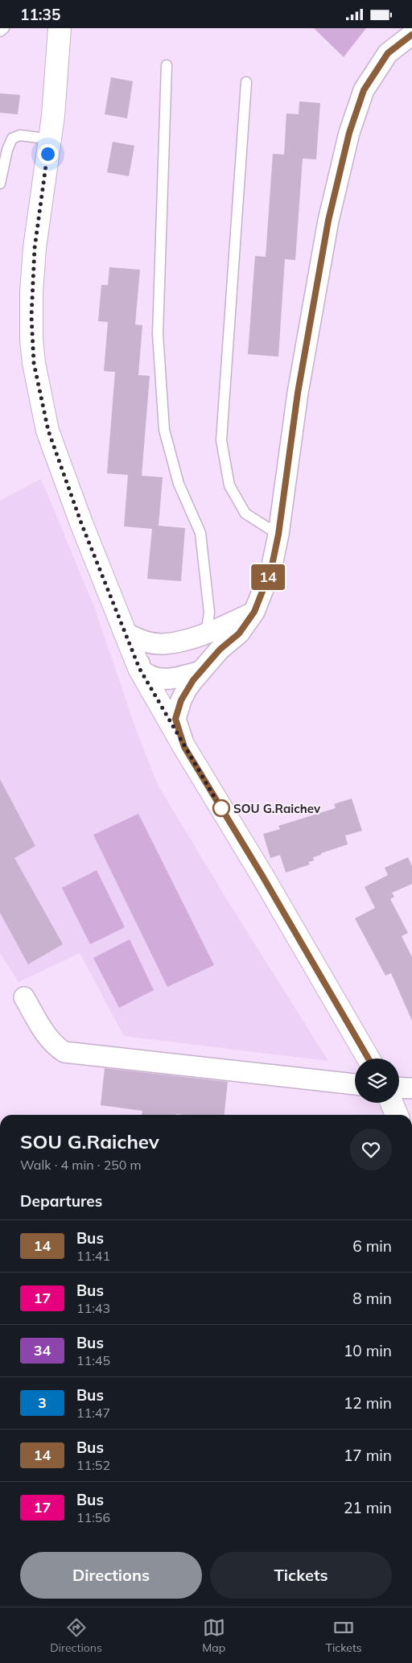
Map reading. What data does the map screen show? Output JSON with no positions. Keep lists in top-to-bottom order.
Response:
{
  "places": ["SOU G.Raichev"],
  "lines": ["bus line 14"],
  "page": {
    "status": "11:35",
    "on_map": "14",
    "heading": [
      ["SOU G.Raichev", "Walk · 4 min · 250 m"],
      "Departures"
    ],
    "list": [
      {
        "mark": "14",
        "name": "Bus",
        "note": "11:41",
        "value": "6 min"
      },
      {
        "mark": "17",
        "name": "Bus",
        "note": "11:43",
        "value": "8 min"
      },
      {
        "mark": "34",
        "name": "Bus",
        "note": "11:45",
        "value": "10 min"
      },
      {
        "mark": "3",
        "name": "Bus",
        "note": "11:47",
        "value": "12 min"
      },
      {
        "mark": "14",
        "name": "Bus",
        "note": "11:52",
        "value": "17 min"
      },
      {
        "mark": "17",
        "name": "Bus",
        "note": "11:56",
        "value": "21 min"
      }
    ],
    "buttons": ["Directions", "Tickets"],
    "tabs": ["Directions", "Map", "Tickets"]
  }
}
